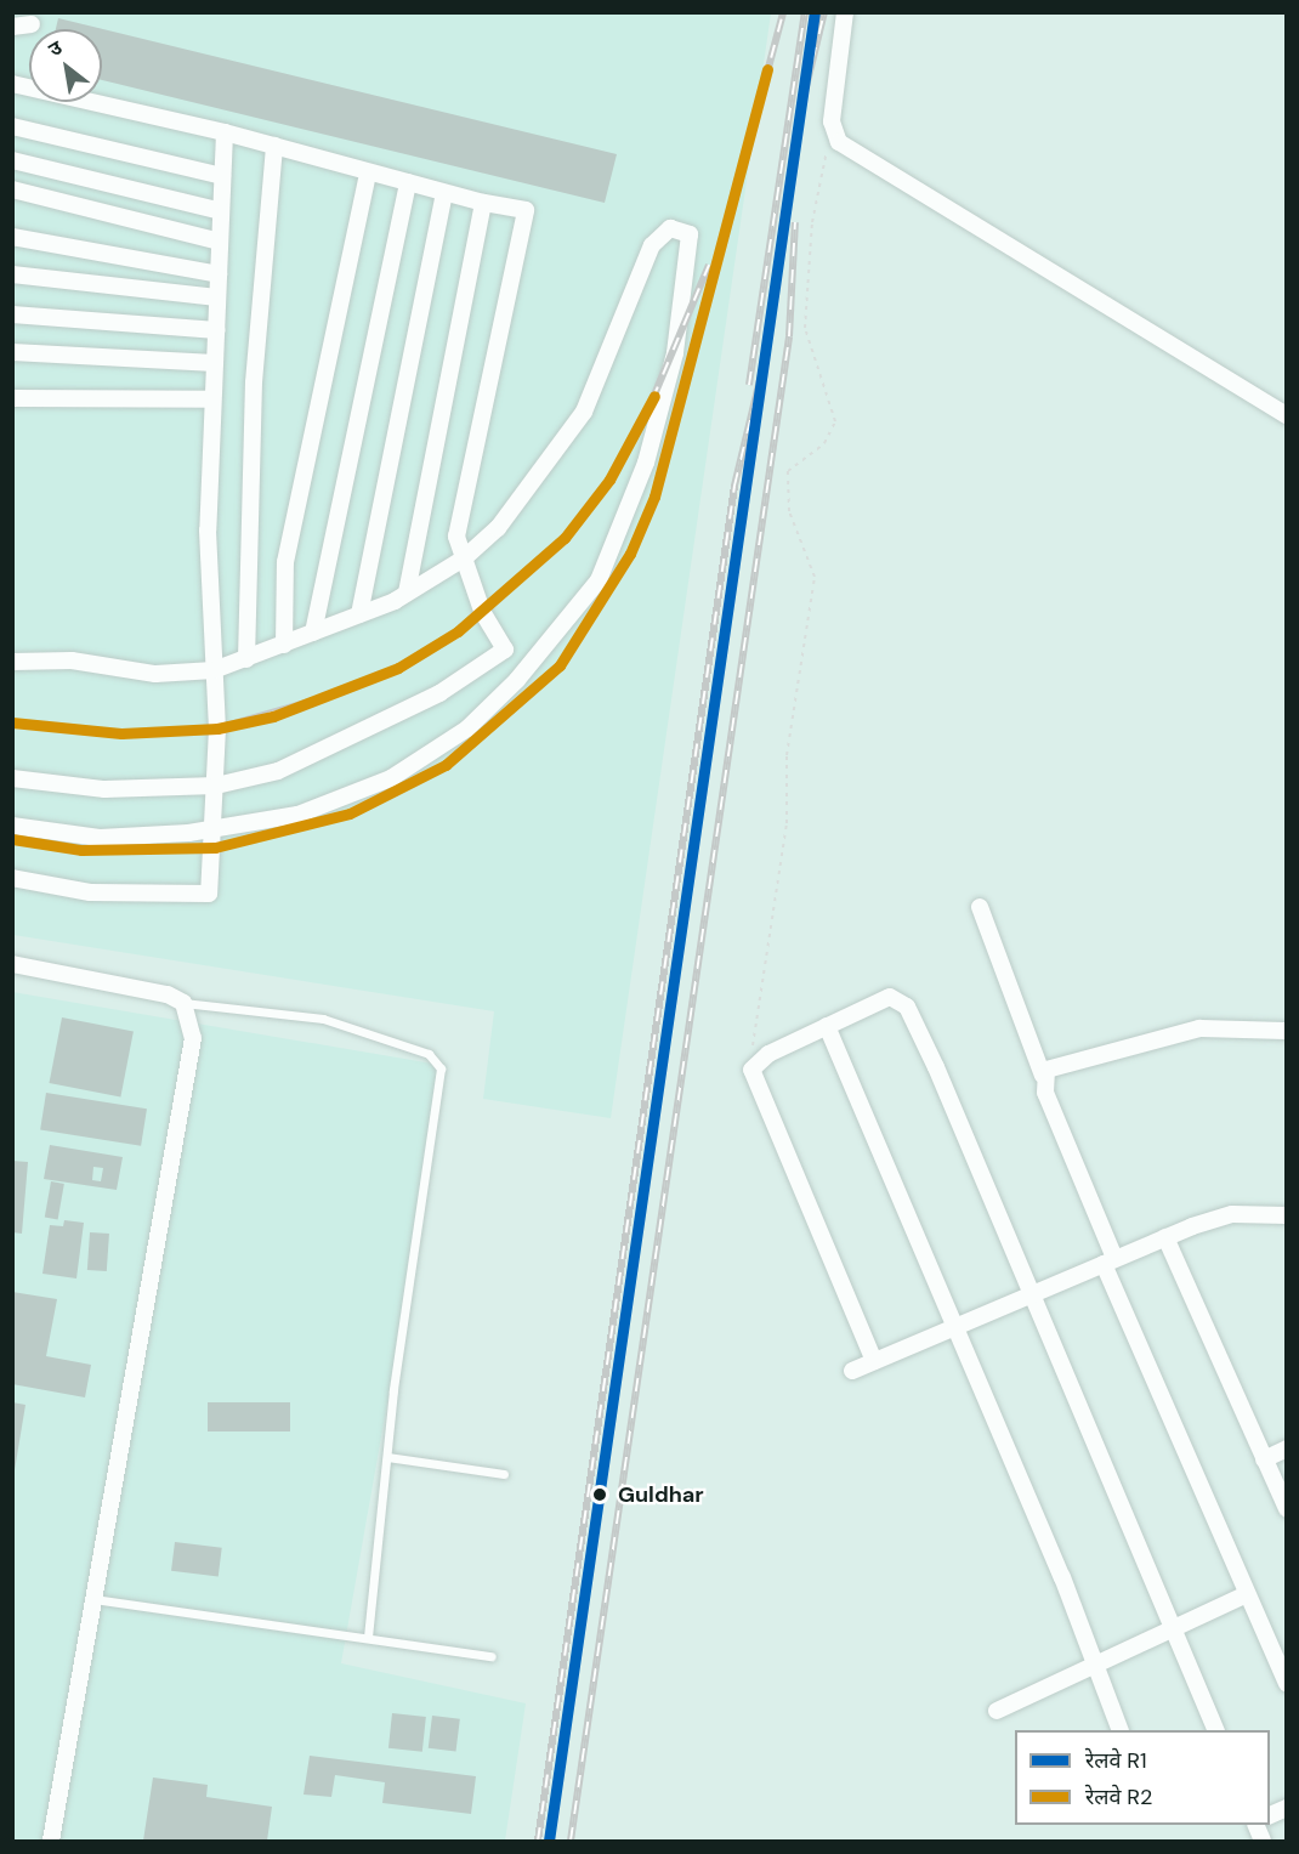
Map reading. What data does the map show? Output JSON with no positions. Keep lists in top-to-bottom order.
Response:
{
  "places": ["Guldhar"],
  "lines": ["rail line R1", "rail line R2"],
  "legend": ["रेलवे R1", "रेलवे R2"],
  "north": "top left"
}
